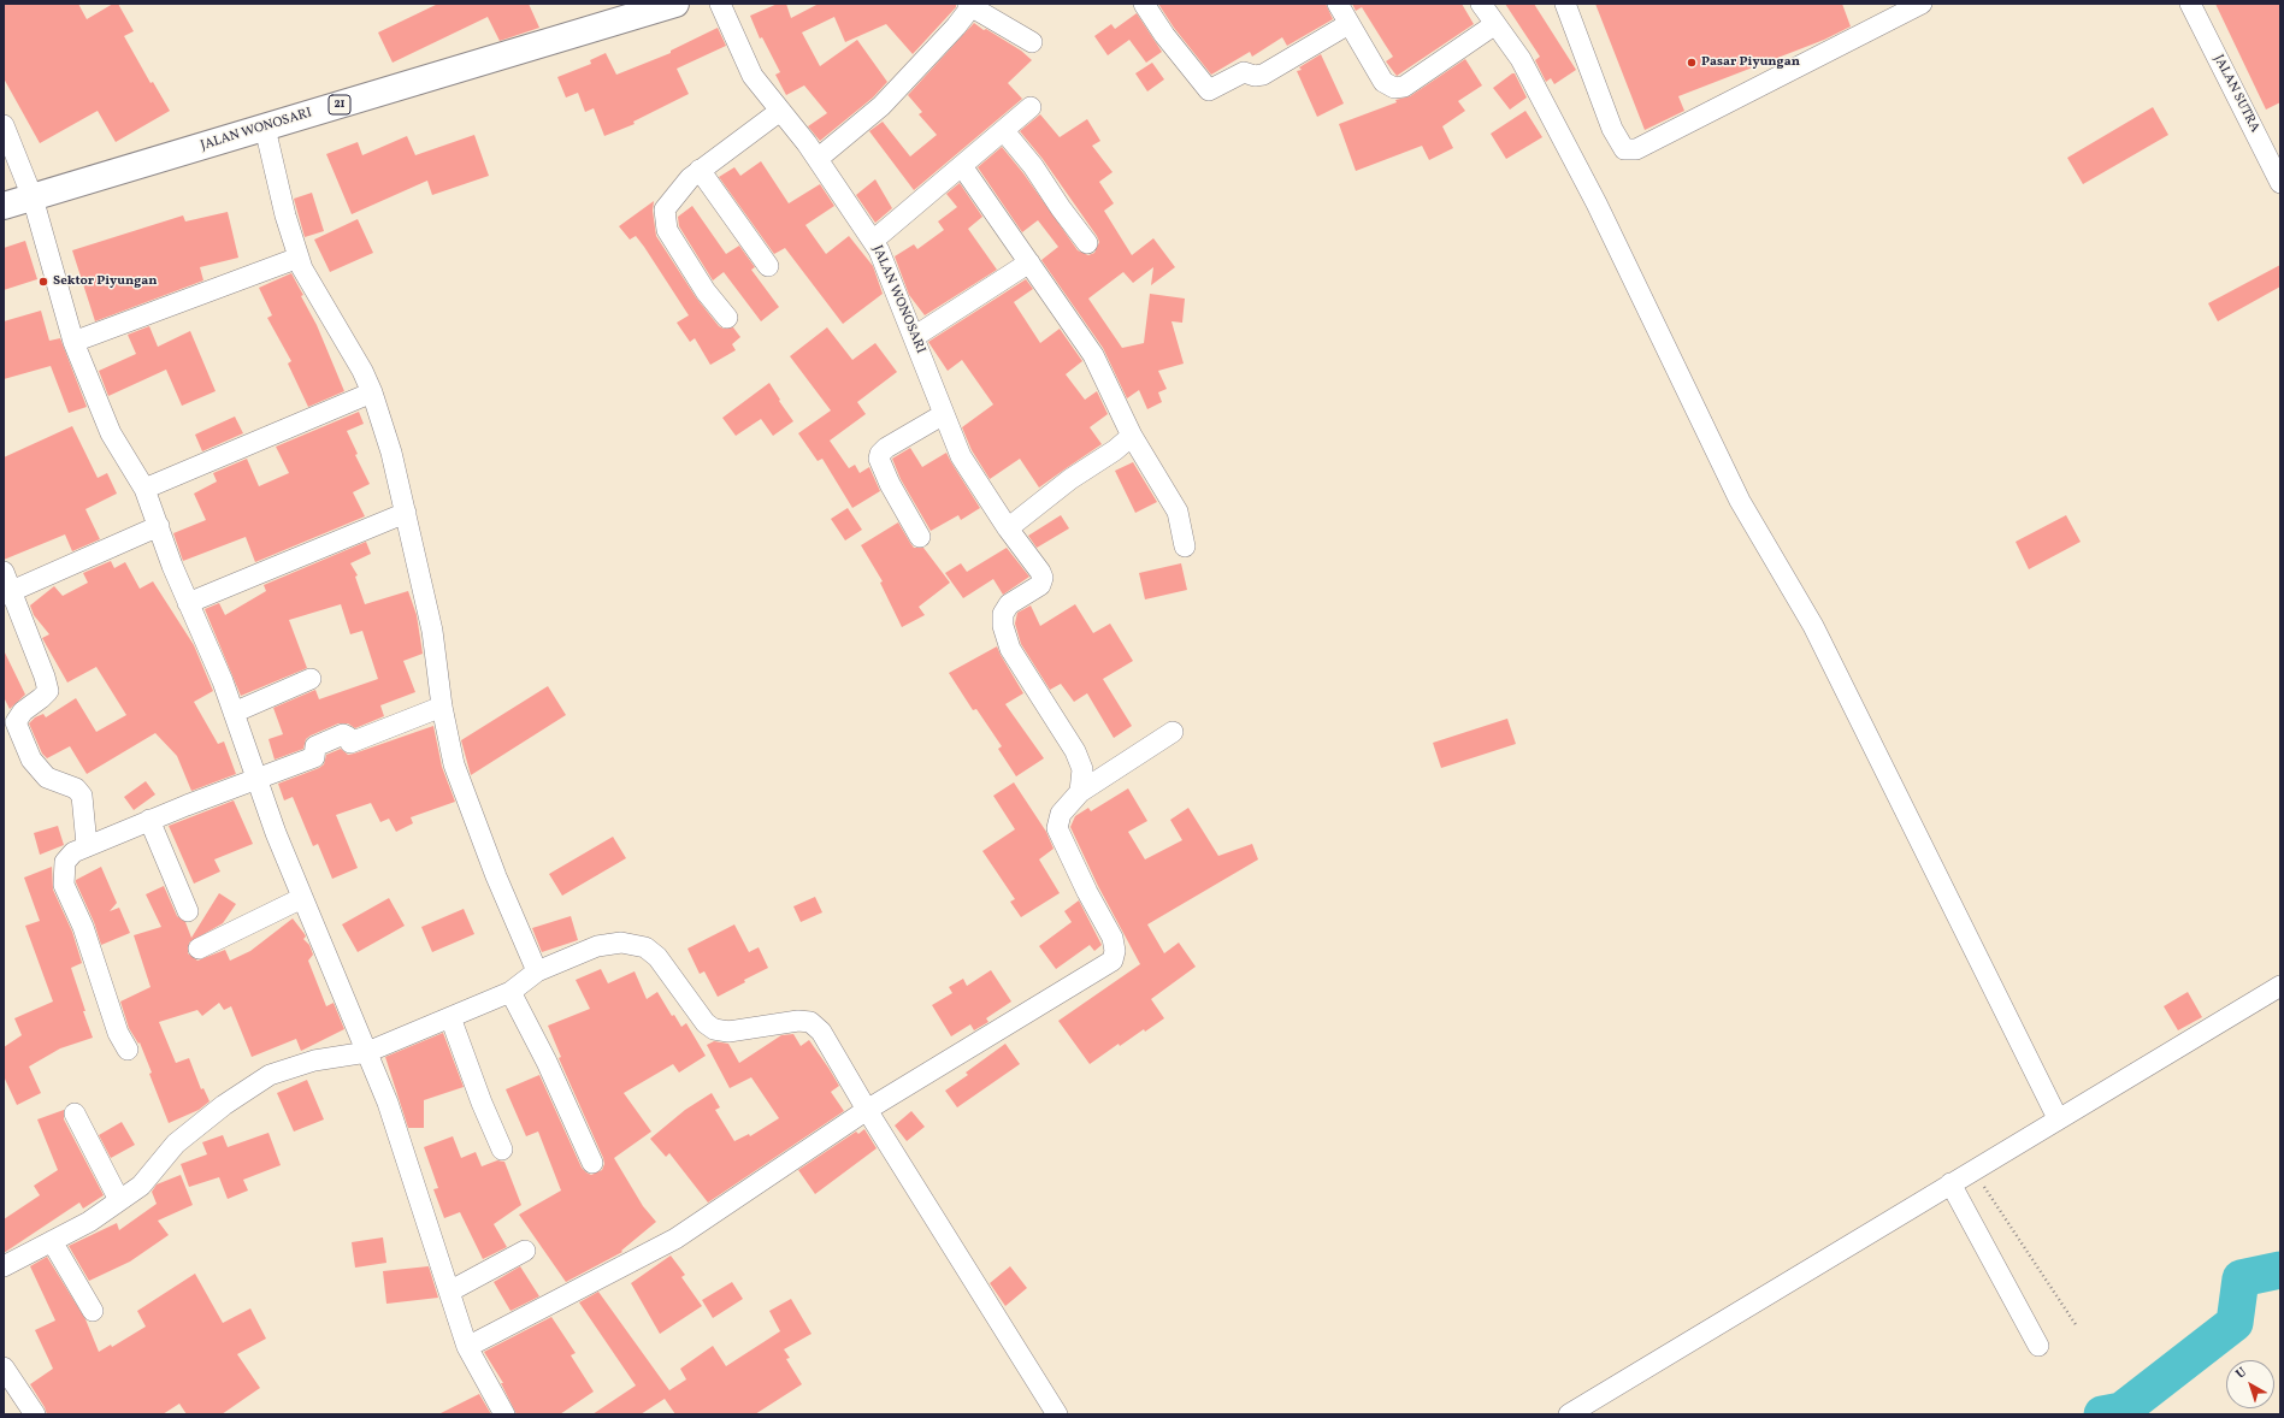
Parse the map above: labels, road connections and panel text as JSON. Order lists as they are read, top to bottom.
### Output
{
  "streets": {
    "highway": ["21", "JALAN WONOSARI"],
    "street": ["JALAN SUTRA"]
  },
  "places": ["Pasar Piyungan", "Sektor Piyungan"],
  "north": "top left"
}
